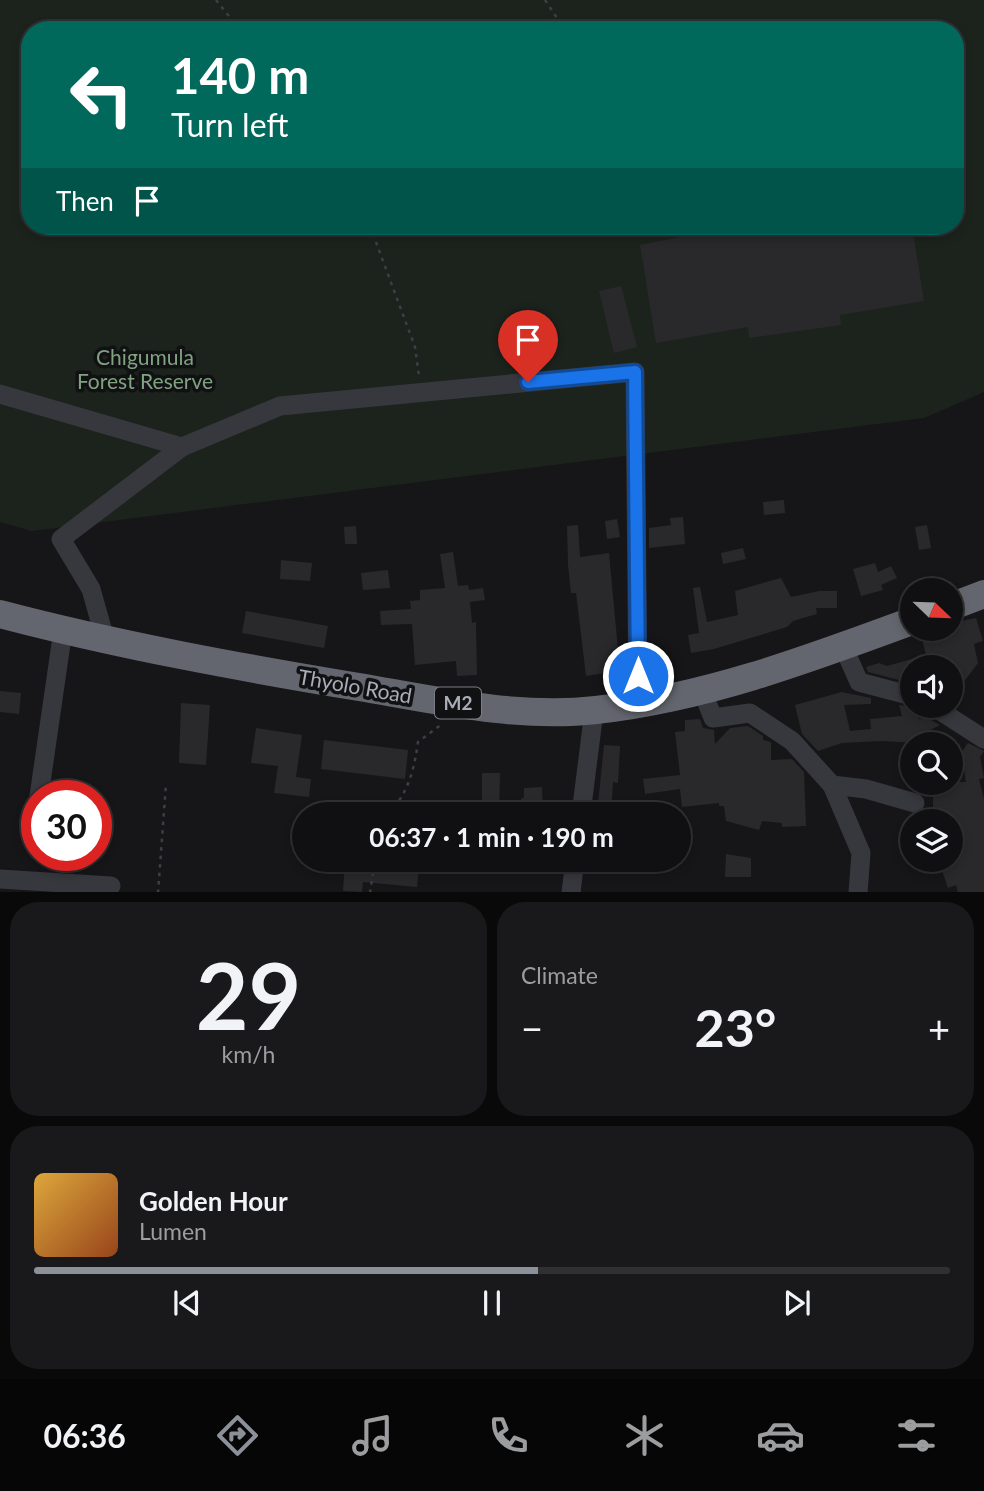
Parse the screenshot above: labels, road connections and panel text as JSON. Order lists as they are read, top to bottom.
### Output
{
  "streets": {
    "highway": ["Thyolo Road", "M2"]
  },
  "parks": ["Chigumula Forest Reserve"],
  "north": "bottom right",
  "page": {
    "turn": ["140 m", "Turn left"],
    "then": "Then",
    "limit": "30",
    "trip": "06:37 · 1 min · 190 m",
    "tile": [
      ["29", "km/h"],
      "Climate"
    ],
    "heat": ["−", "23°", "+"],
    "song": ["Golden Hour", "Lumen"],
    "tabs": "06:36"
  }
}
